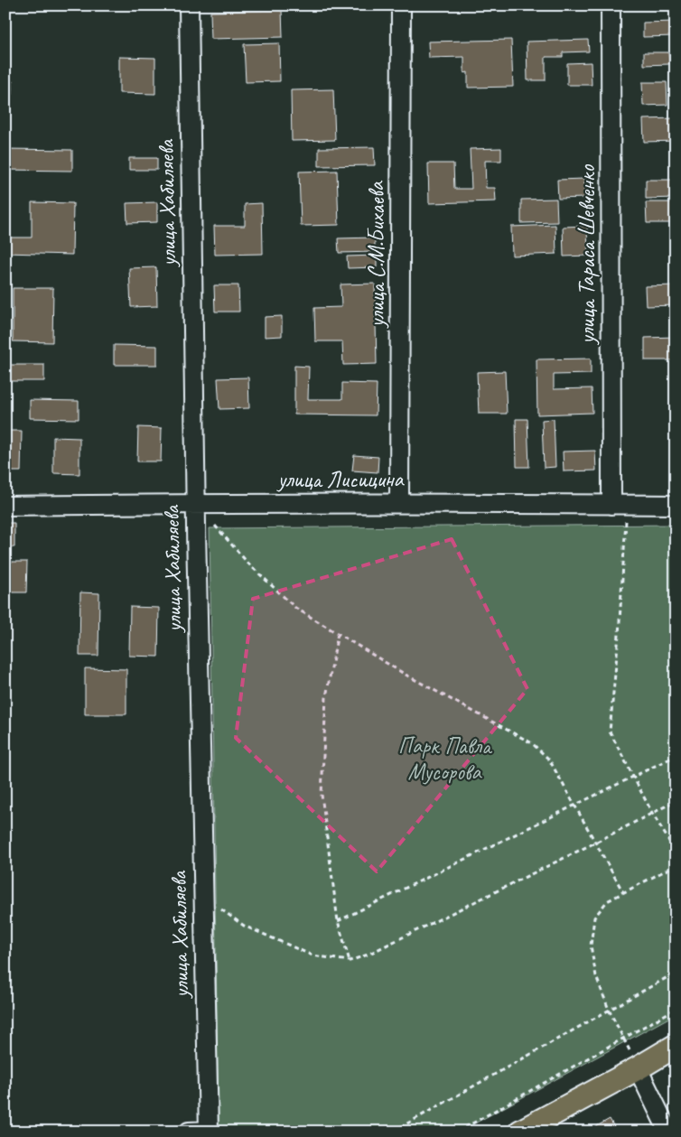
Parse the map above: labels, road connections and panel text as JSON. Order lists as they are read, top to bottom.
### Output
{
  "streets": {
    "street": [
      "улица Хабиляева",
      "улица С.М.Бихаева",
      "улица Тараса Шевченко",
      "улица Лисицина"
    ]
  },
  "crossings": [
    ["улица Хабиляева", "улица Лисицина"],
    ["улица С.М.Бихаева", "улица Лисицина"],
    ["улица Тараса Шевченко", "улица Лисицина"]
  ],
  "parks": ["Парк Павла Мусорова"]
}
